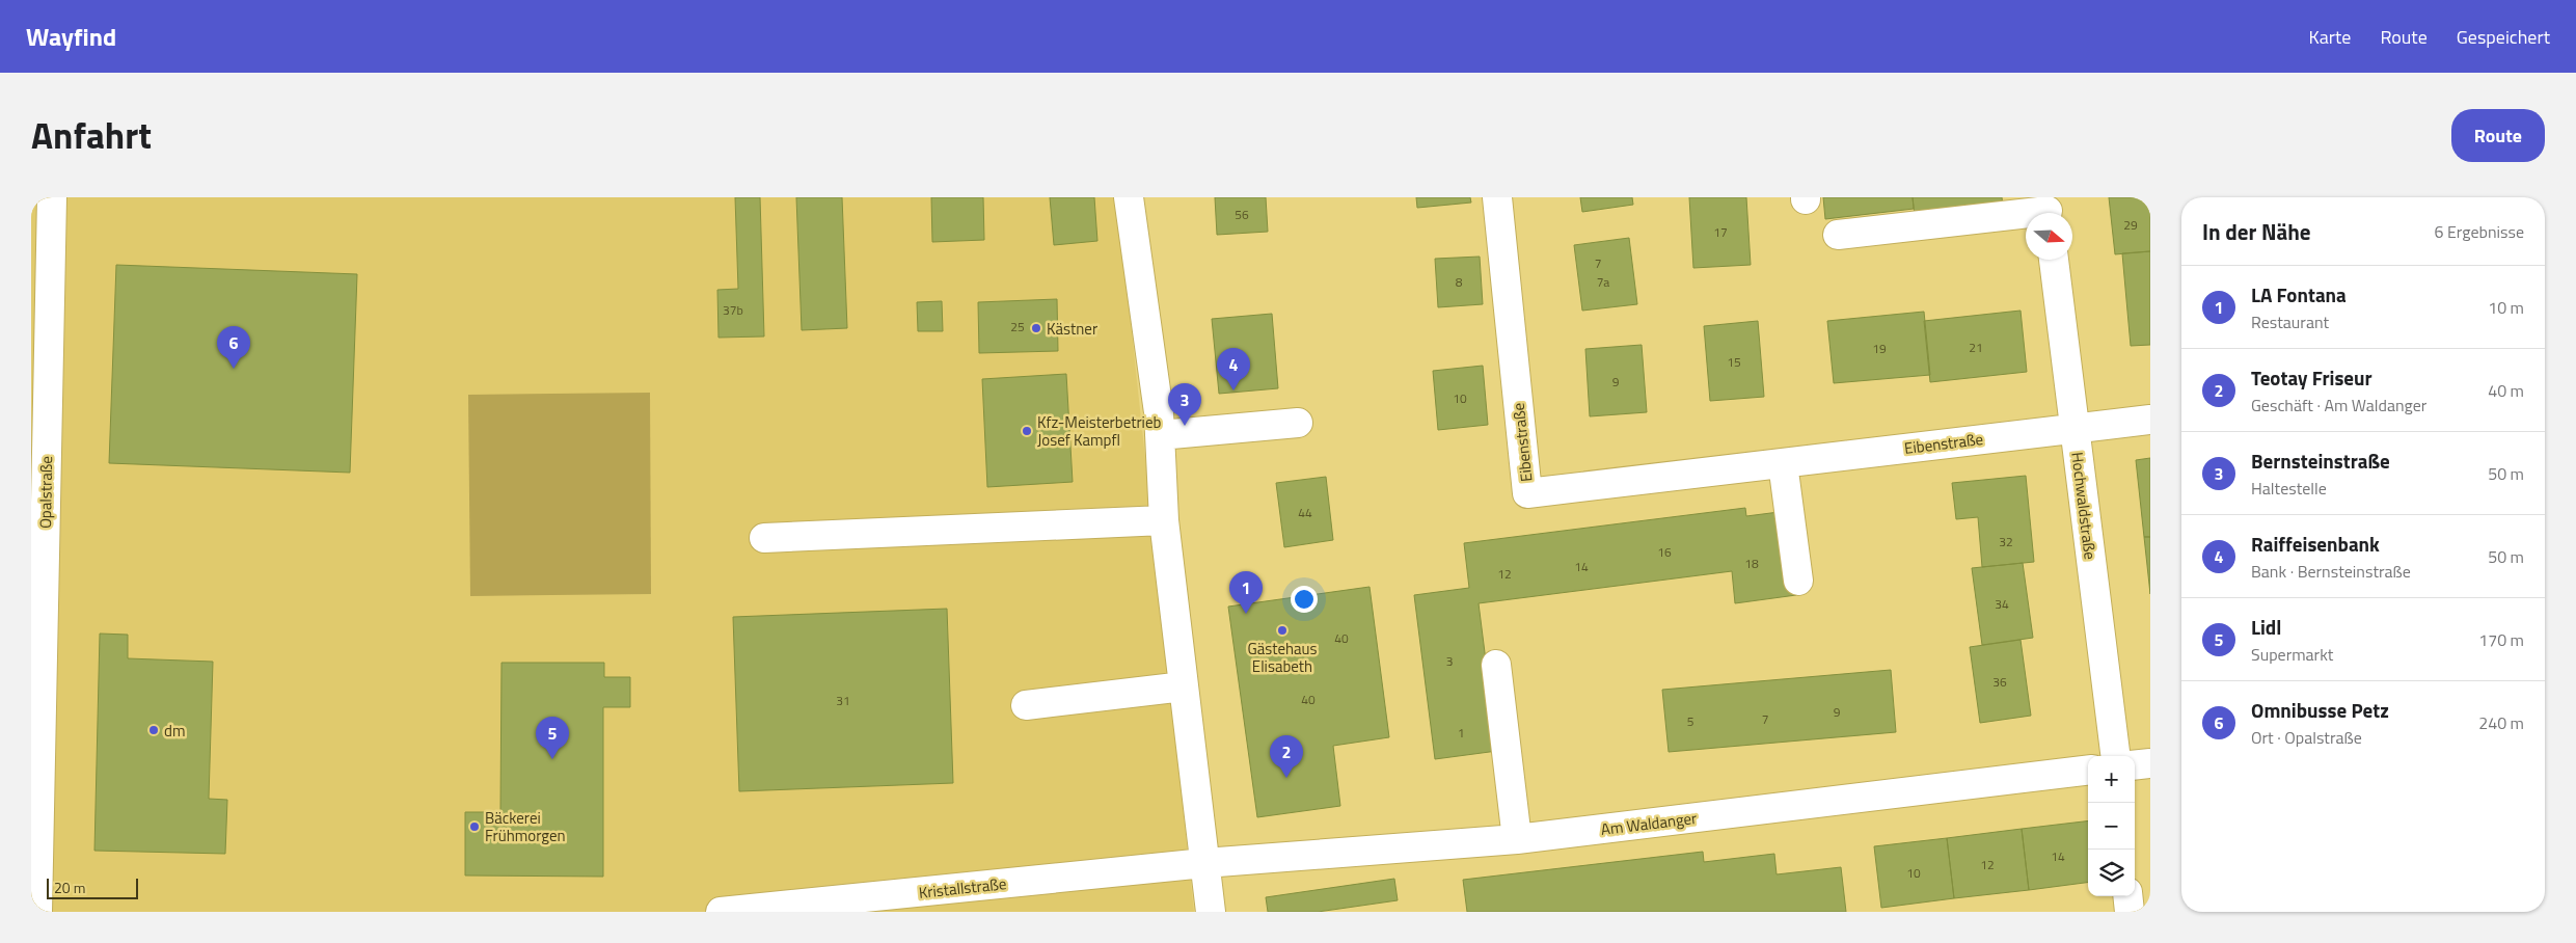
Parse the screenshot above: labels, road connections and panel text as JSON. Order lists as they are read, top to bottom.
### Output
{
  "streets": {
    "street": [
      "Eibenstraße",
      "Opalstraße",
      "Hochwaldstraße",
      "Am Waldanger",
      "Kristallstraße"
    ]
  },
  "crossings": [
    ["Eibenstraße", "Hochwaldstraße"],
    ["Am Waldanger", "Kristallstraße"]
  ],
  "places": [
    "Kästner",
    "Kfz-Meisterbetrieb Josef Kampfl",
    "Gästehaus Elisabeth",
    "dm",
    "Bäckerei Frühmorgen"
  ],
  "house_numbers": [
    "56",
    "29",
    "17",
    "7",
    "8",
    "7a",
    "37b",
    "25",
    "21",
    "19",
    "15",
    "9",
    "10",
    "44",
    "32",
    "16",
    "18",
    "14",
    "12",
    "34",
    "40",
    "3",
    "36",
    "40",
    "31",
    "9",
    "7",
    "5",
    "1",
    "14",
    "12",
    "10"
  ],
  "scale_bar": "20 m",
  "north": "right",
  "page": {
    "header": "Wayfind",
    "nav": ["Karte", "Route", "Gespeichert"],
    "title": "Anfahrt",
    "buttons": "Route",
    "heading": ["In der Nähe", "6 Ergebnisse"],
    "list": [
      {
        "mark": "1",
        "name": "LA Fontana",
        "note": "Restaurant",
        "value": "10 m"
      },
      {
        "mark": "2",
        "name": "Teotay Friseur",
        "note": "Geschäft · Am Waldanger",
        "value": "40 m"
      },
      {
        "mark": "3",
        "name": "Bernsteinstraße",
        "note": "Haltestelle",
        "value": "50 m"
      },
      {
        "mark": "4",
        "name": "Raiffeisenbank",
        "note": "Bank · Bernsteinstraße",
        "value": "50 m"
      },
      {
        "mark": "5",
        "name": "Lidl",
        "note": "Supermarkt",
        "value": "170 m"
      },
      {
        "mark": "6",
        "name": "Omnibusse Petz",
        "note": "Ort · Opalstraße",
        "value": "240 m"
      }
    ],
    "pins": [
      "6",
      "4",
      "3",
      "1",
      "5",
      "2"
    ],
    "map_buttons": ["+", "−"],
    "scale": "20 m"
  }
}
